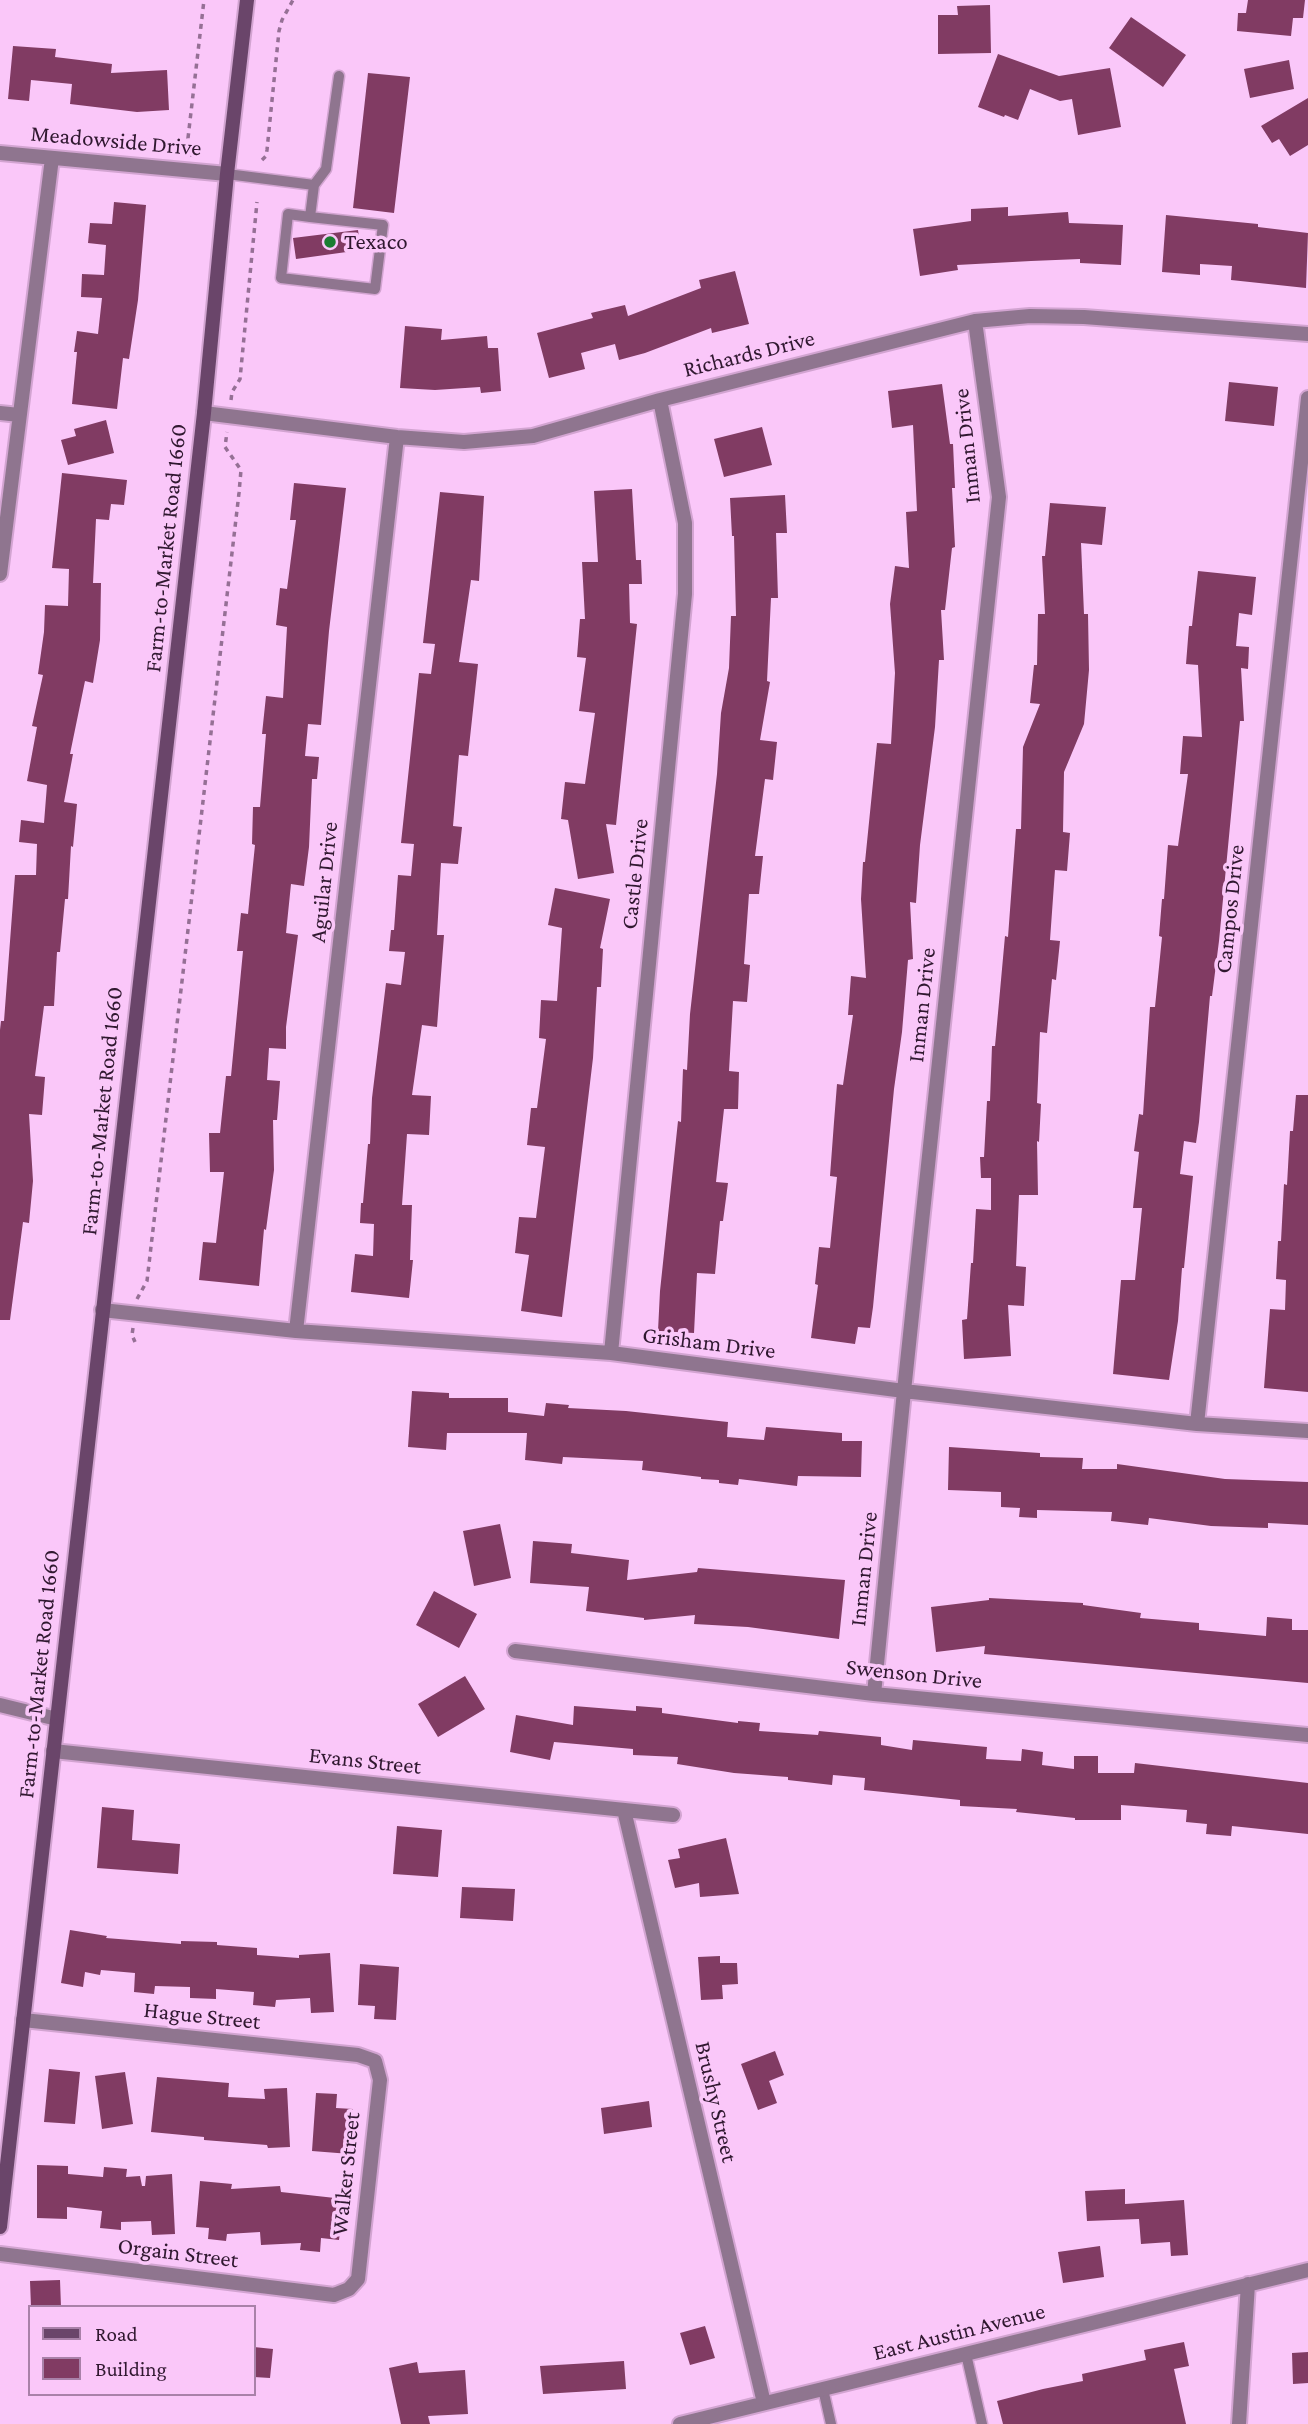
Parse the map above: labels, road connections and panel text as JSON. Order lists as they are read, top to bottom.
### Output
{
  "streets": {
    "main road": ["Farm-to-Market Road 1660"],
    "street": [
      "Meadowside Drive",
      "Richards Drive",
      "Inman Drive",
      "Castle Drive",
      "Aguilar Drive",
      "Campos Drive",
      "Grisham Drive",
      "Swenson Drive",
      "Evans Street",
      "Hague Street",
      "Brushy Street",
      "Walker Street",
      "Orgain Street",
      "East Austin Avenue"
    ]
  },
  "crossings": [
    ["Meadowside Drive", "Farm-to-Market Road 1660"],
    ["Richards Drive", "Inman Drive"],
    ["Richards Drive", "Farm-to-Market Road 1660"],
    ["Richards Drive", "Castle Drive"],
    ["Richards Drive", "Aguilar Drive"],
    ["Inman Drive", "Grisham Drive"],
    ["Inman Drive", "Swenson Drive"],
    ["Farm-to-Market Road 1660", "Grisham Drive"],
    ["Farm-to-Market Road 1660", "Evans Street"],
    ["Farm-to-Market Road 1660", "Hague Street"],
    ["Castle Drive", "Grisham Drive"],
    ["Aguilar Drive", "Grisham Drive"],
    ["Campos Drive", "Grisham Drive"],
    ["Evans Street", "Brushy Street"],
    ["Hague Street", "Walker Street"],
    ["Brushy Street", "East Austin Avenue"],
    ["Walker Street", "Orgain Street"]
  ],
  "places": ["Texaco"],
  "legend": ["Road", "Building"]
}
